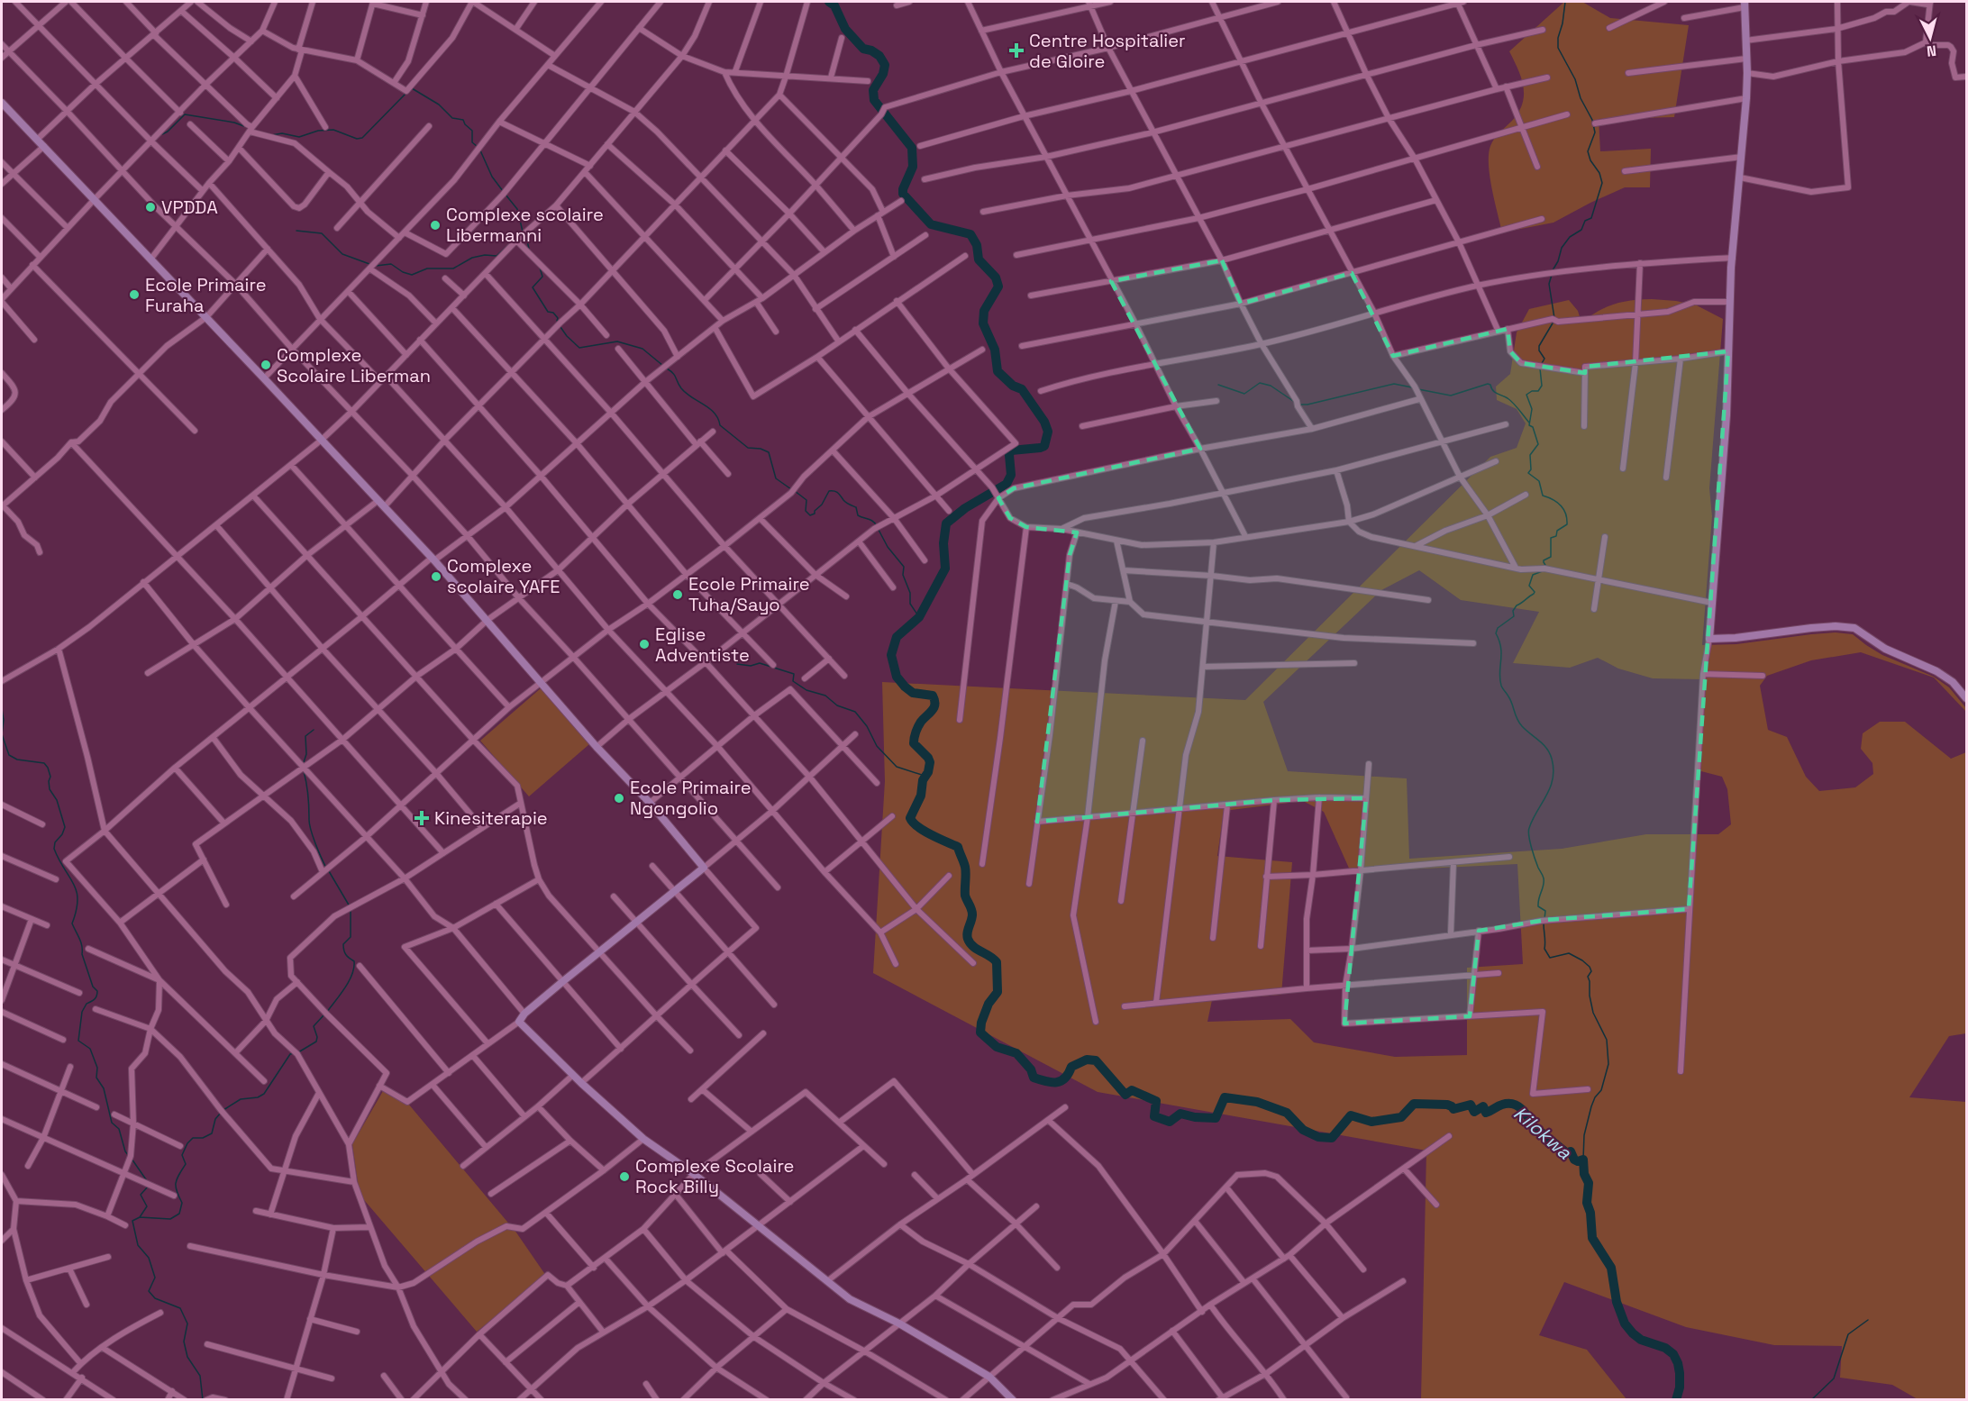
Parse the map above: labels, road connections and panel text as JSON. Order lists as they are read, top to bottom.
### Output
{
  "water": ["Kilokwa"],
  "places": {
    "health": ["Centre Hospitalier de Gloire", "Kinesiterapie"],
    "other": [
      "VPDDA",
      "Complexe scolaire Libermanni",
      "Ecole Primaire Furaha",
      "Complexe Scolaire Liberman",
      "Complexe scolaire YAFE",
      "Ecole Primaire Tuha/Sayo",
      "Eglise Adventiste",
      "Ecole Primaire Ngongolio",
      "Complexe Scolaire Rock Billy"
    ]
  },
  "north": "bottom"
}
